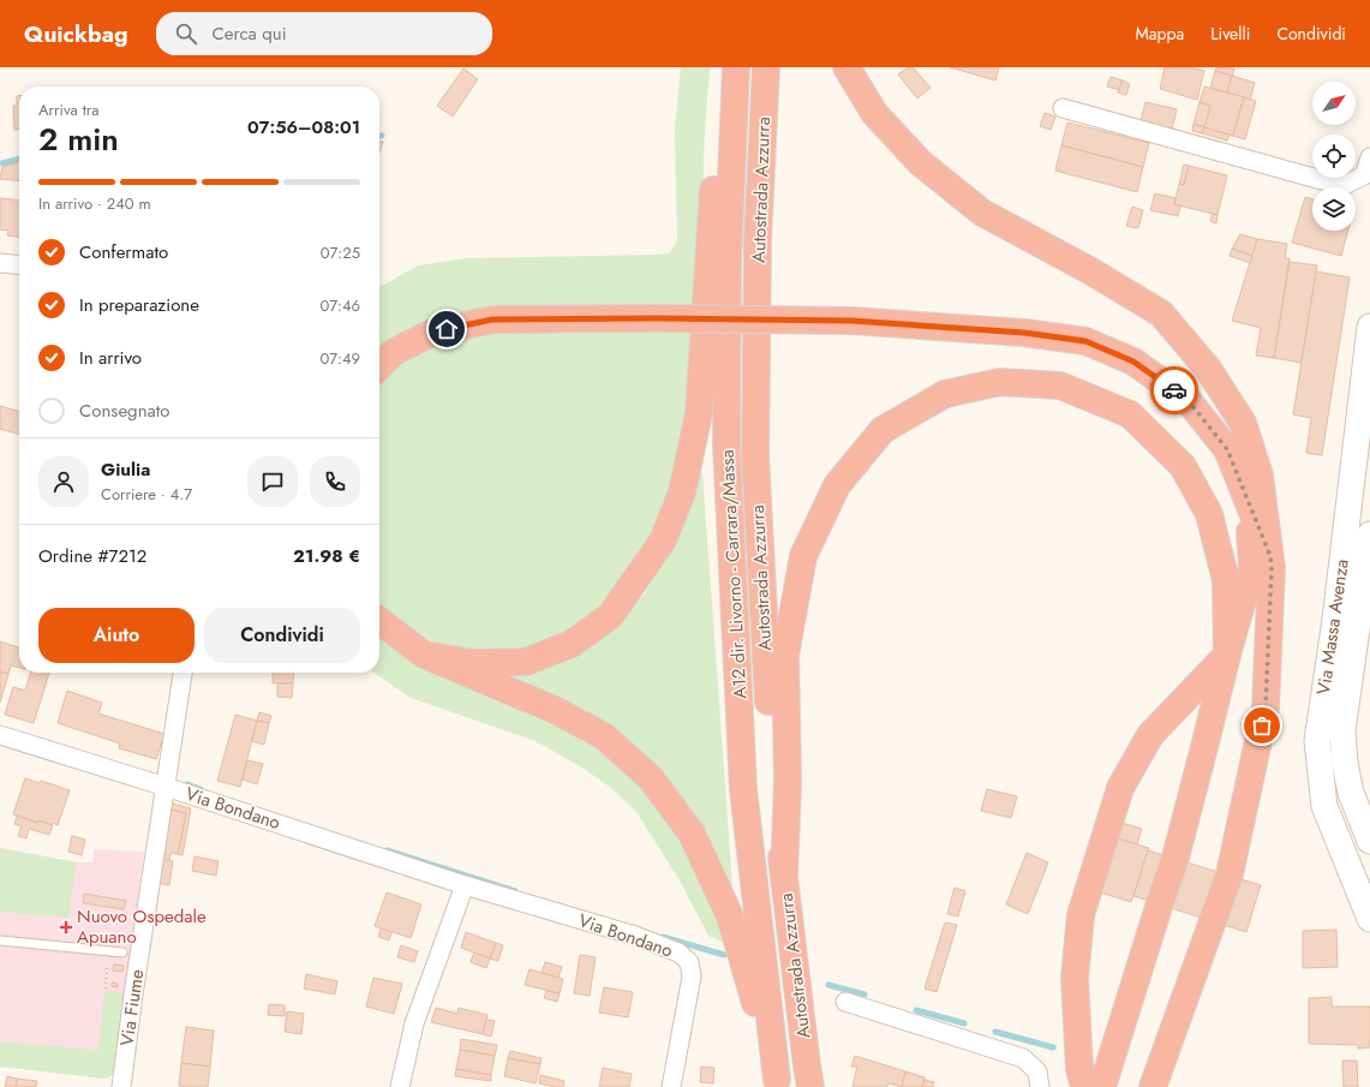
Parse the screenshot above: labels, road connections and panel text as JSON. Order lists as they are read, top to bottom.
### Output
{
  "streets": {
    "highway": ["Autostrada Azzurra", "A12 dir. Livorno - Carrara/Massa"],
    "main road": ["Via Massa Avenza"],
    "street": ["Via Bondano", "Via Fiume"]
  },
  "crossings": [
    ["Via Bondano", "Via Fiume"]
  ],
  "places": {
    "health": ["Nuovo Ospedale Apuano"]
  },
  "north": "top right",
  "page": {
    "header": "Quickbag",
    "search": "Cerca qui",
    "nav": ["Mappa", "Livelli", "Condividi"],
    "heading": ["2 min", "Arriva tra", "07:56–08:01"],
    "panel": [
      "Giulia",
      "Corriere · 4.7",
      "Ordine #7212",
      "21.98 €"
    ],
    "bar": "In arrivo · 240 m",
    "list": [
      ["Confermato", "07:25"],
      ["In preparazione", "07:46"],
      ["In arrivo", "07:49"],
      "Consegnato"
    ],
    "buttons": ["Aiuto", "Condividi"]
  }
}
